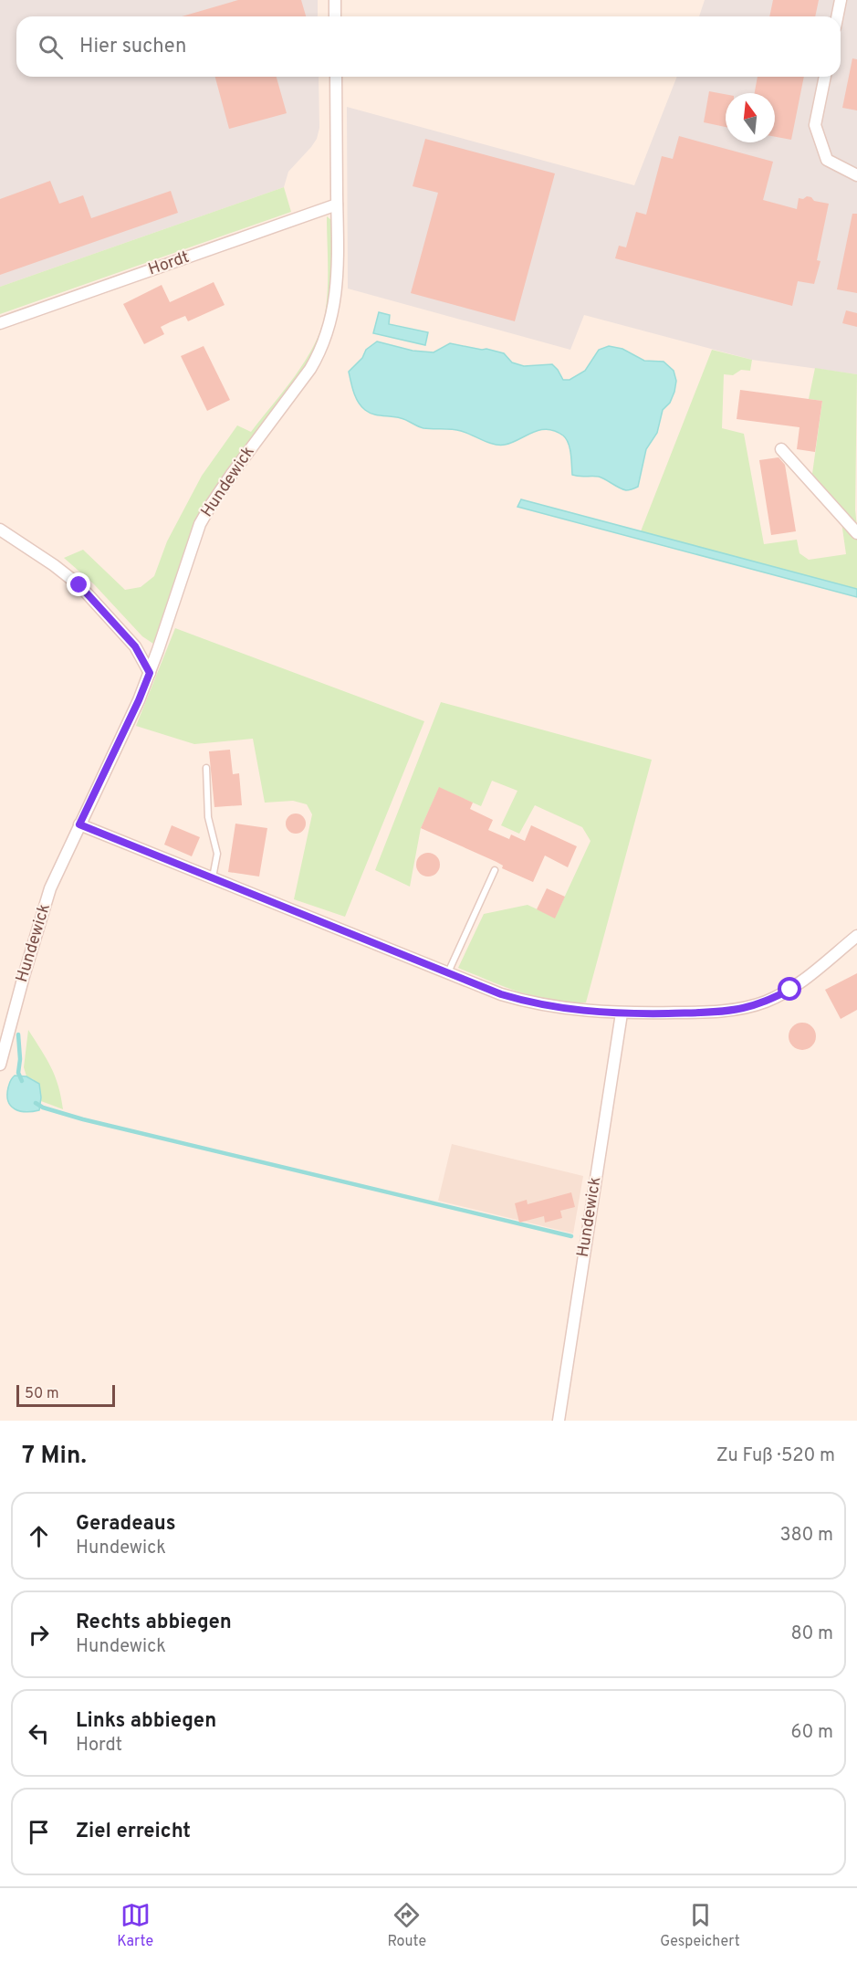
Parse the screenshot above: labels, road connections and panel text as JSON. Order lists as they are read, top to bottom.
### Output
{
  "streets": {
    "street": ["Hordt", "Hundewick"]
  },
  "crossings": [
    ["Hordt", "Hundewick"]
  ],
  "scale_bar": "50 m",
  "north": "top",
  "page": {
    "search": "Hier suchen",
    "scale": "50 m",
    "heading": ["7 Min.", "Zu Fuß · 520 m"],
    "list": [
      ["Geradeaus", "Hundewick", "380 m"],
      ["Rechts abbiegen", "Hundewick", "80 m"],
      ["Links abbiegen", "Hordt", "60 m"],
      "Ziel erreicht"
    ],
    "nav": ["Karte", "Route", "Gespeichert"]
  }
}
